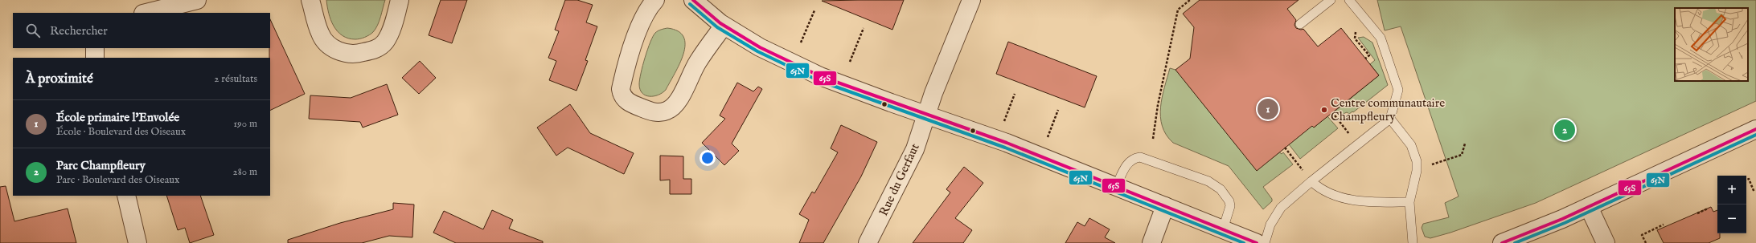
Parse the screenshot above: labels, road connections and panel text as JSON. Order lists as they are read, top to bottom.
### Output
{
  "streets": {
    "street": ["Rue du Gerfaut"]
  },
  "places": ["Centre communautaire Champfleury"],
  "lines": ["transit line 65S", "transit line 65N"],
  "page": {
    "search": "Rechercher",
    "heading": ["À proximité", "2 résultats"],
    "pins": ["1", "2"],
    "list": [
      {
        "mark": "1",
        "name": "École primaire l'Envolée",
        "note": "École · Boulevard des Oiseaux",
        "value": "190 m"
      },
      {
        "mark": "2",
        "name": "Parc Champfleury",
        "note": "Parc · Boulevard des Oiseaux",
        "value": "280 m"
      }
    ],
    "map_buttons": ["+", "−"]
  }
}
